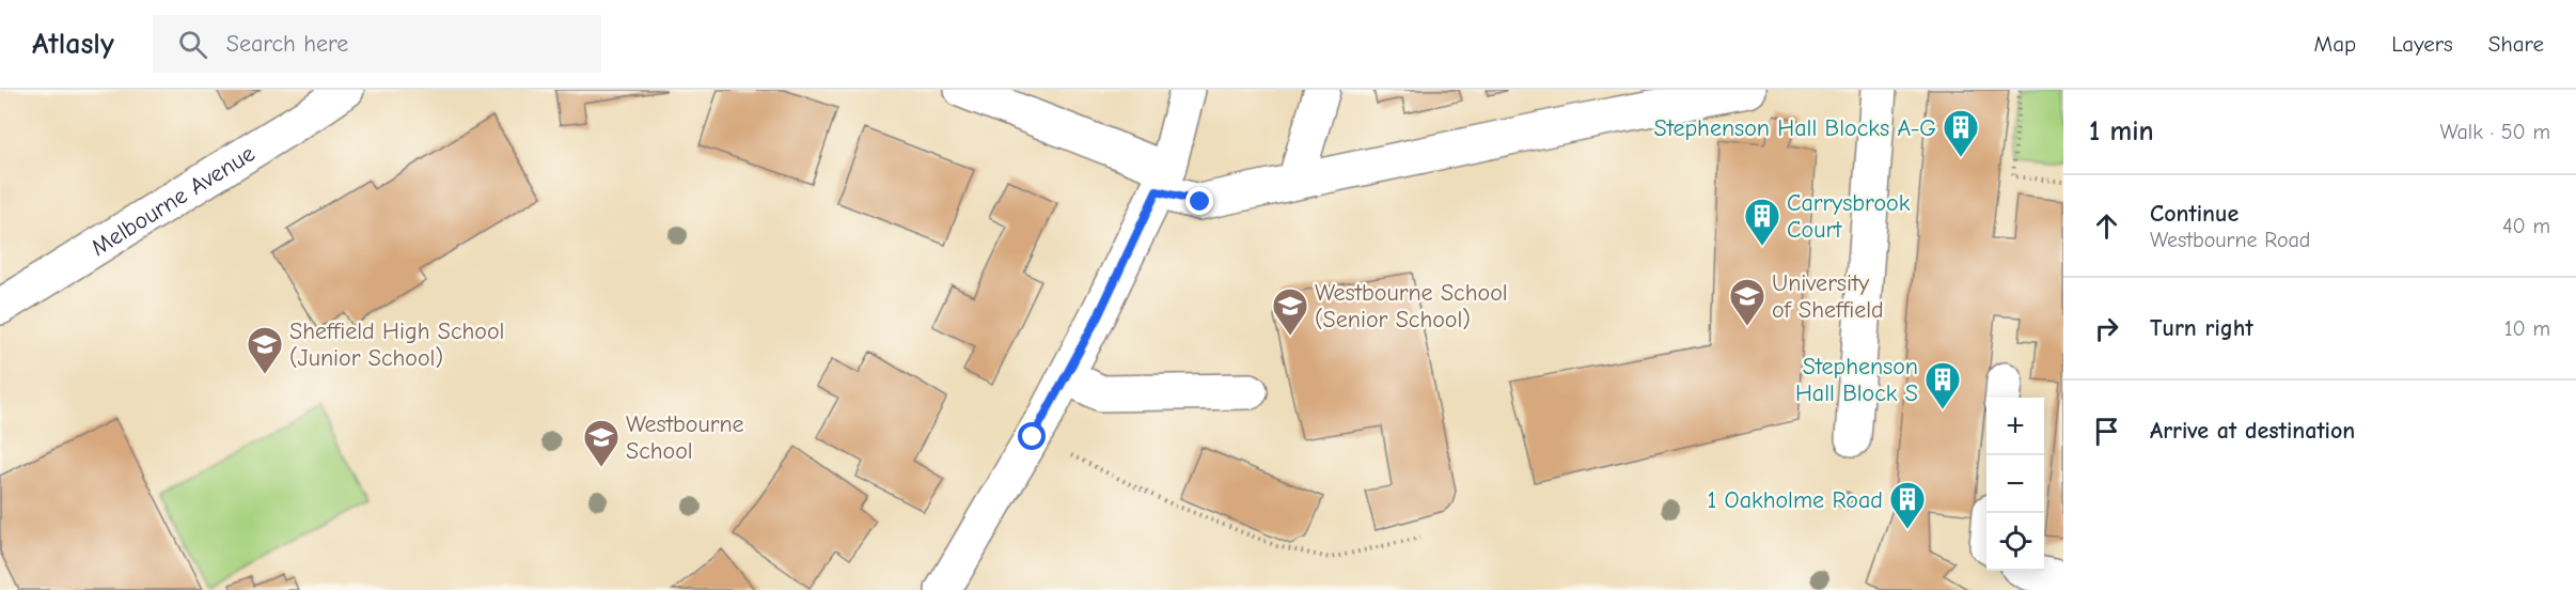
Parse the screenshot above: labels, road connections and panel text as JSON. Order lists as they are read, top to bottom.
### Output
{
  "streets": {
    "street": ["Melbourne Avenue"]
  },
  "places": {
    "building": [
      "Stephenson Hall Blocks A-G",
      "Carrysbrook Court",
      "Stephenson Hall Block S",
      "1 Oakholme Road"
    ],
    "school or university": [
      "University of Sheffield",
      "Westbourne School (Senior School)",
      "Sheffield High School (Junior School)",
      "Westbourne School"
    ]
  },
  "page": {
    "header": "Atlasly",
    "search": "Search here",
    "nav": ["Map", "Layers", "Share"],
    "heading": ["1 min", "Walk · 50 m"],
    "list": [
      ["Continue", "Westbourne Road", "40 m"],
      ["Turn right", "10 m"],
      "Arrive at destination"
    ],
    "map_buttons": ["+", "−"]
  }
}
